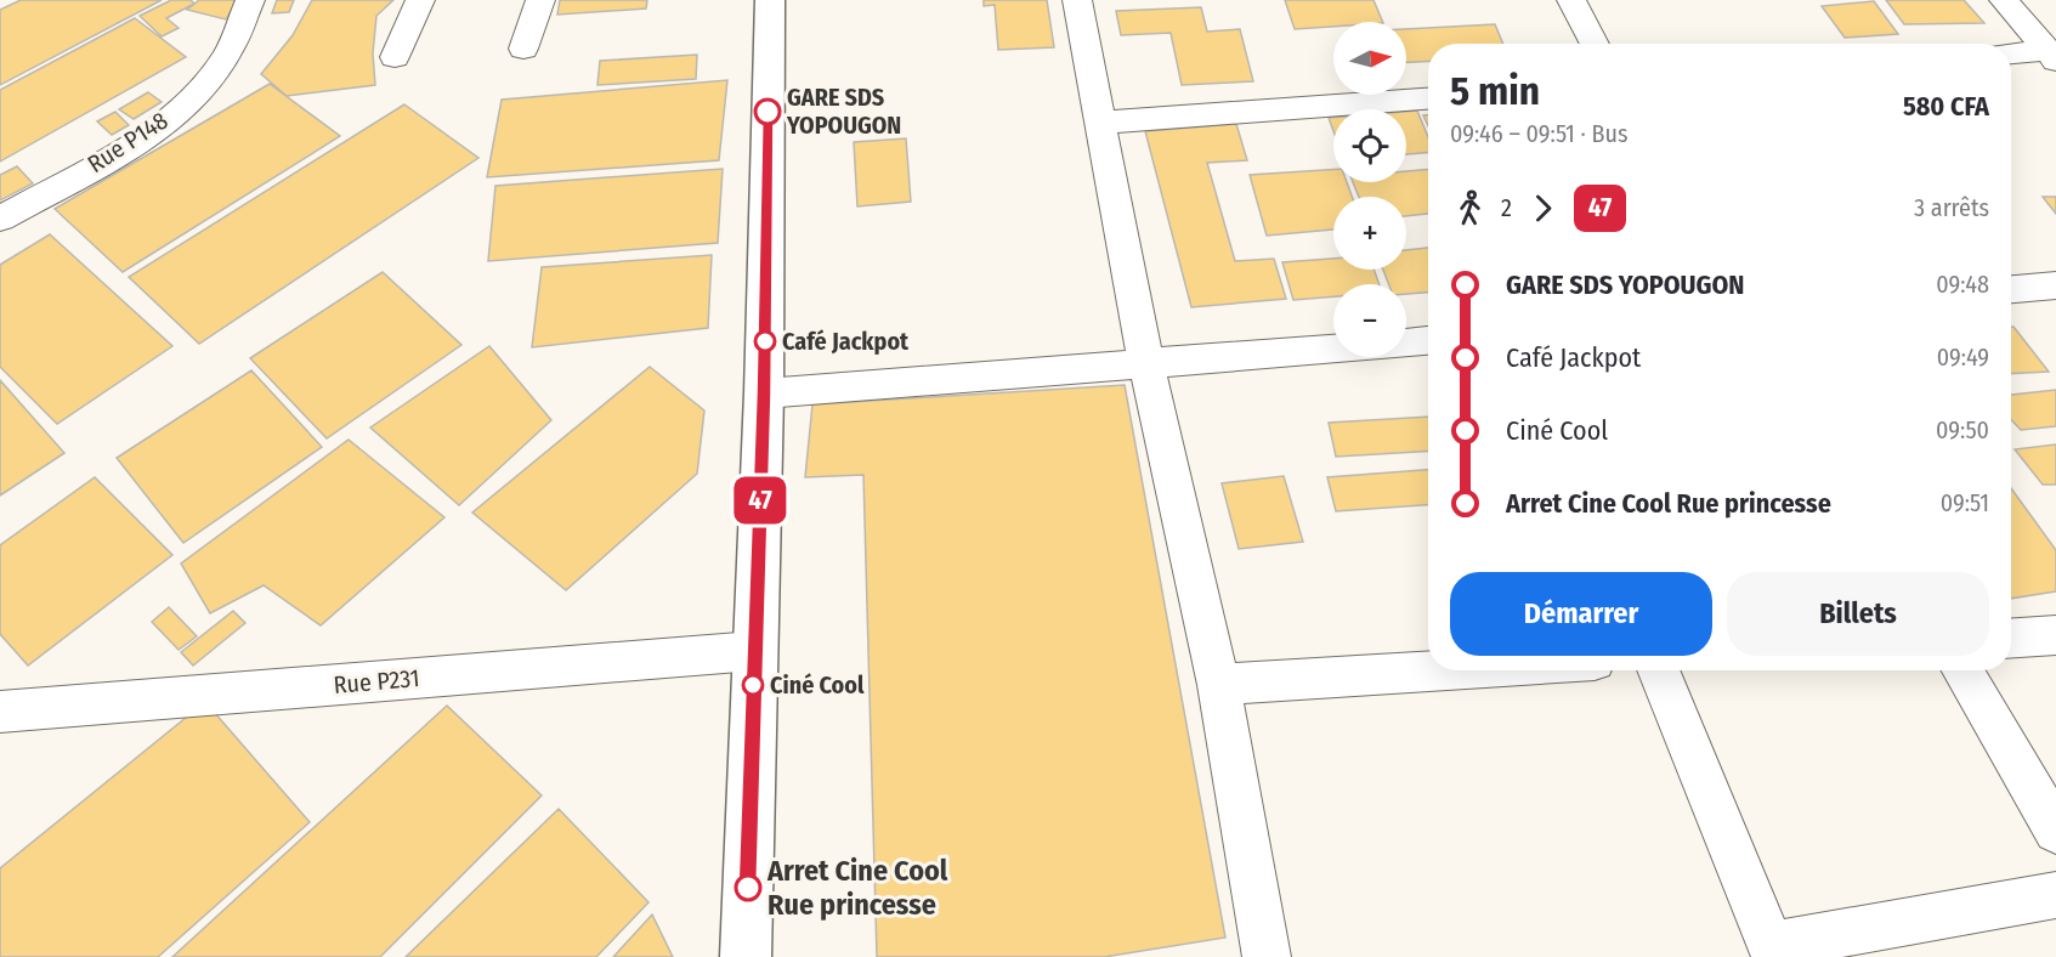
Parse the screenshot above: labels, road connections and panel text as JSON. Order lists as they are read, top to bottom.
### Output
{
  "streets": {
    "street": ["Rue P148", "Rue P231"]
  },
  "places": [
    "GARE SDS YOPOUGON",
    "Café Jackpot",
    "Ciné Cool",
    "Arret Cine Cool Rue princesse"
  ],
  "lines": ["bus line 47"],
  "north": "right",
  "page": {
    "on_map": "47",
    "map_buttons": ["+", "−"],
    "heading": ["5 min", "09:46 – 09:51 · Bus", "580 CFA"],
    "legs": ["2", "47", "3 arrêts"],
    "list": [
      {
        "name": "GARE SDS YOPOUGON",
        "value": "09:48"
      },
      {
        "name": "Café Jackpot",
        "value": "09:49"
      },
      {
        "name": "Ciné Cool",
        "value": "09:50"
      },
      {
        "name": "Arret Cine Cool Rue princesse",
        "value": "09:51"
      }
    ],
    "buttons": ["Démarrer", "Billets"]
  }
}
